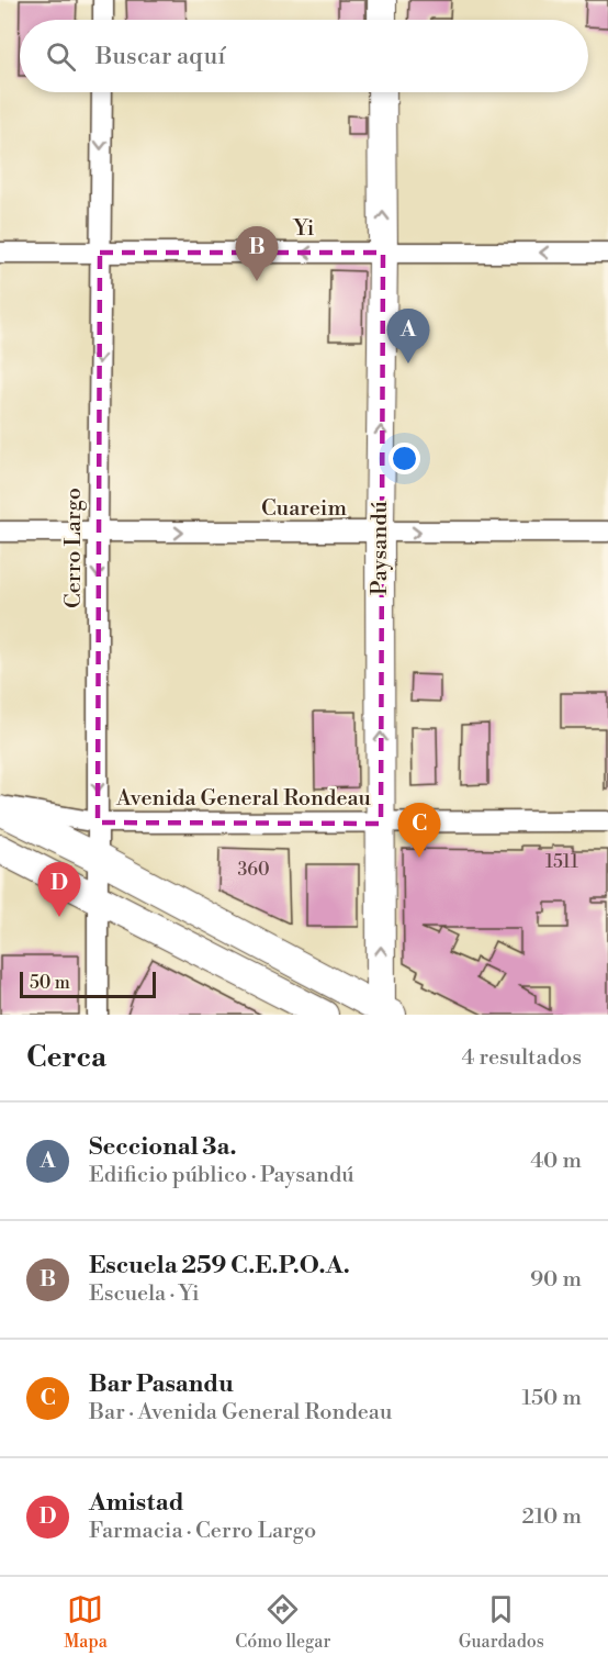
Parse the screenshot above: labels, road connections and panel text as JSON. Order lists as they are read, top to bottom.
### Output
{
  "streets": {
    "street": [
      "Yi",
      "Cuareim",
      "Cerro Largo",
      "Paysandú",
      "Avenida General Rondeau"
    ]
  },
  "crossings": [
    ["Yi", "Cerro Largo"],
    ["Yi", "Paysandú"],
    ["Cuareim", "Cerro Largo"],
    ["Cuareim", "Paysandú"],
    ["Cerro Largo", "Avenida General Rondeau"],
    ["Paysandú", "Avenida General Rondeau"]
  ],
  "one_way": [
    "Yi",
    "Cuareim",
    "Cerro Largo",
    "Paysandú"
  ],
  "house_numbers": ["1511", "360"],
  "scale_bar": "50 m",
  "page": {
    "search": "Buscar aquí",
    "pins": [
      "B",
      "A",
      "C",
      "D"
    ],
    "scale": "50 m",
    "heading": ["Cerca", "4 resultados"],
    "list": [
      {
        "mark": "A",
        "name": "Seccional 3a.",
        "note": "Edificio público · Paysandú",
        "value": "40 m"
      },
      {
        "mark": "B",
        "name": "Escuela 259 C.E.P.O.A.",
        "note": "Escuela · Yi",
        "value": "90 m"
      },
      {
        "mark": "C",
        "name": "Bar Pasandu",
        "note": "Bar · Avenida General Rondeau",
        "value": "150 m"
      },
      {
        "mark": "D",
        "name": "Amistad",
        "note": "Farmacia · Cerro Largo",
        "value": "210 m"
      }
    ],
    "nav": ["Mapa", "Cómo llegar", "Guardados"]
  }
}
